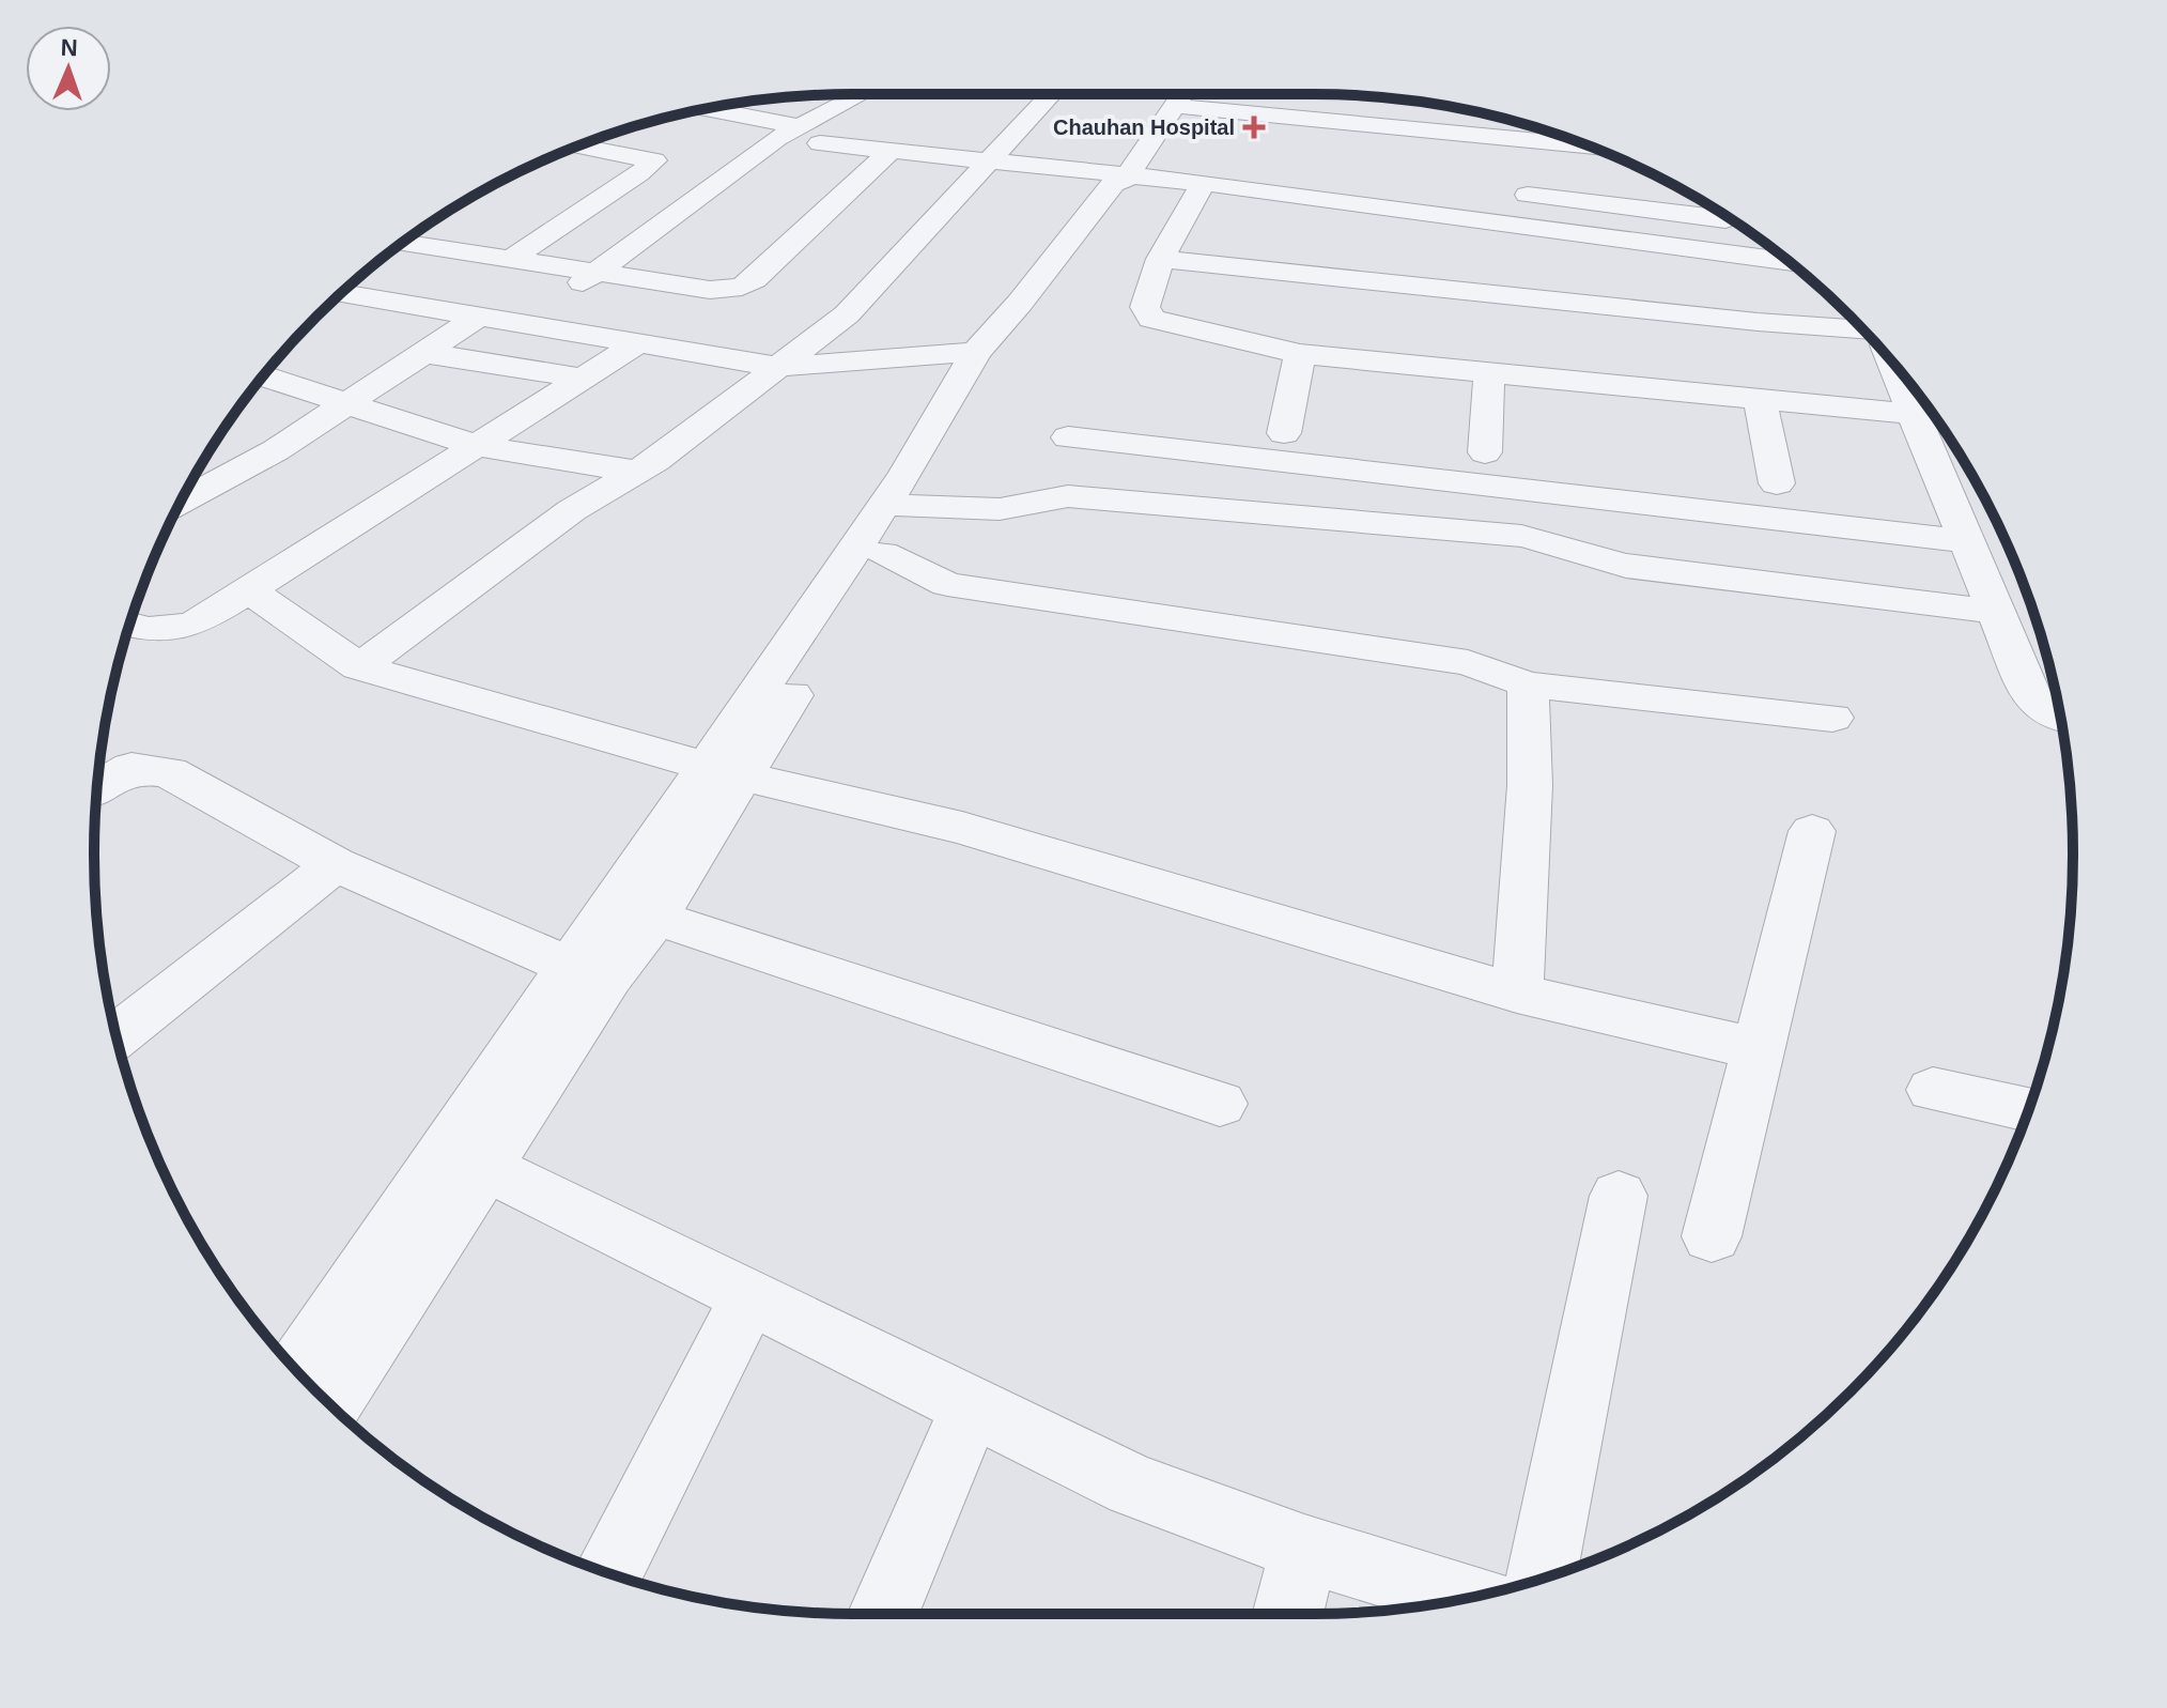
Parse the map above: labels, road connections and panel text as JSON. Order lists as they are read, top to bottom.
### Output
{
  "places": {
    "health": ["Chauhan Hospital"]
  },
  "north": "top"
}
